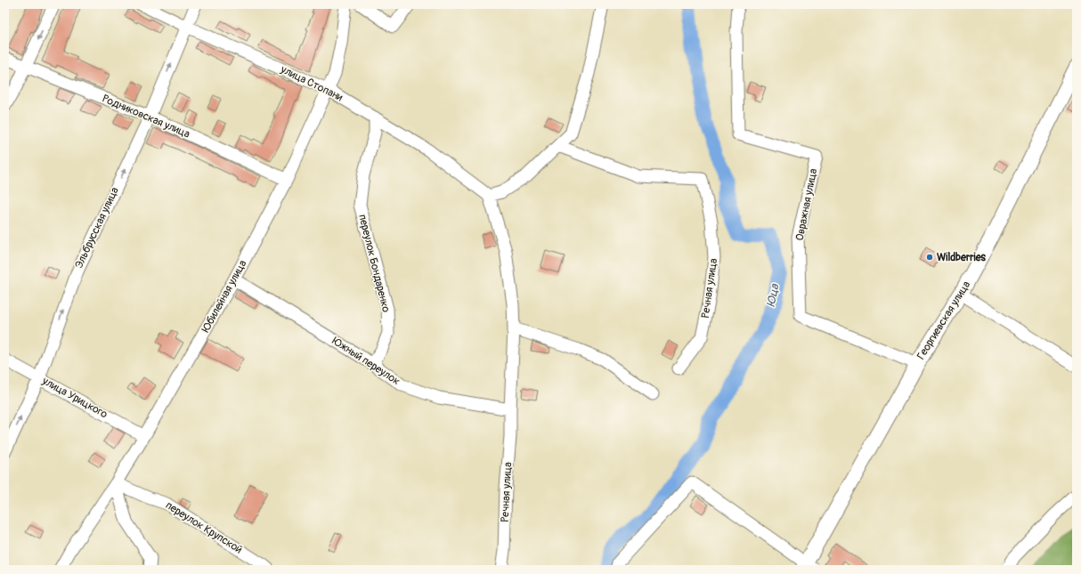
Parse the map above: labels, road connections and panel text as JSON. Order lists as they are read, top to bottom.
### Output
{
  "streets": {
    "main road": ["Георгиевская улица"],
    "street": [
      "улица Стопани",
      "Родниковская улица",
      "Овражная улица",
      "Эльбрусская улица",
      "переулок Бондаренко",
      "Речная улица",
      "Юбилейная улица",
      "Южный переулок",
      "улица Урицкого",
      "переулок Крупской"
    ]
  },
  "crossings": [
    ["улица Стопани", "Эльбрусская улица"],
    ["улица Стопани", "переулок Бондаренко"],
    ["улица Стопани", "Речная улица"],
    ["улица Стопани", "Юбилейная улица"],
    ["Родниковская улица", "Эльбрусская улица"],
    ["Родниковская улица", "Юбилейная улица"],
    ["Овражная улица", "Георгиевская улица"],
    ["Эльбрусская улица", "улица Урицкого"],
    ["переулок Бондаренко", "Южный переулок"],
    ["Речная улица", "Южный переулок"],
    ["Юбилейная улица", "Южный переулок"],
    ["Юбилейная улица", "улица Урицкого"],
    ["Юбилейная улица", "переулок Крупской"]
  ],
  "one_way": ["Эльбрусская улица"],
  "water": ["Юца"],
  "places": ["Wildberries"]
}
